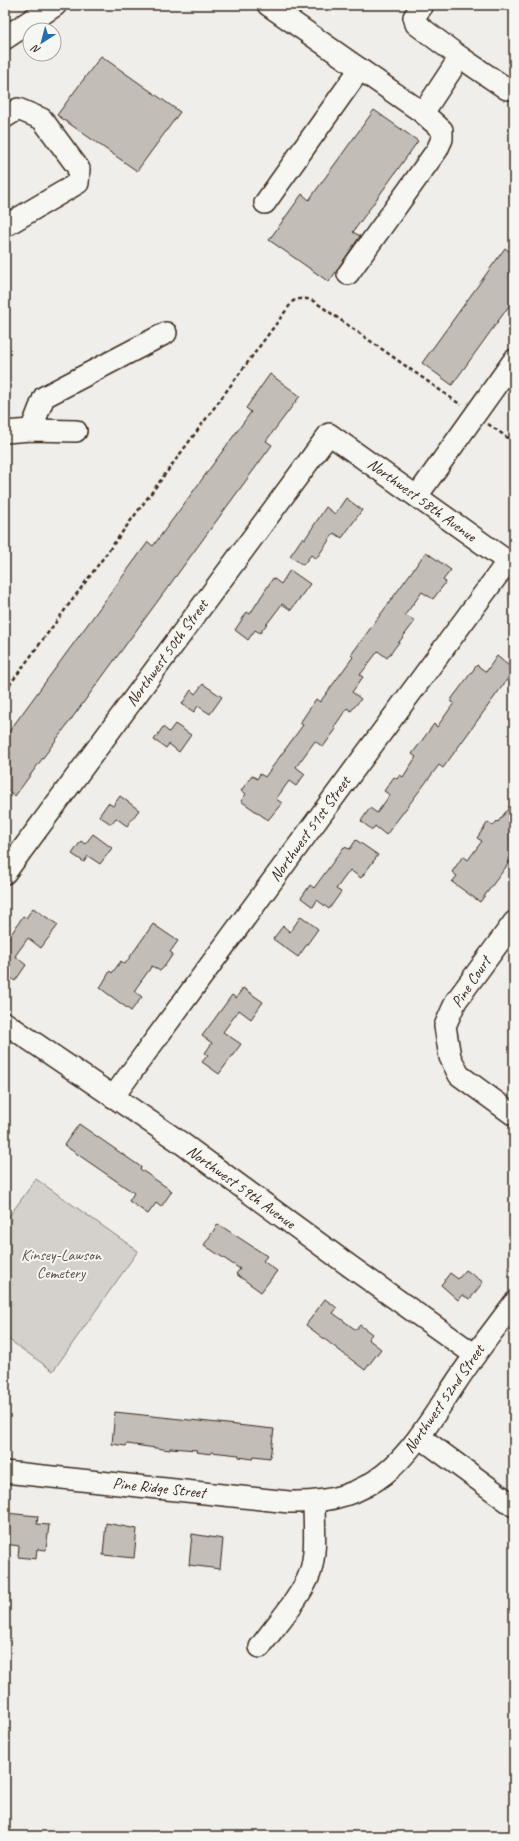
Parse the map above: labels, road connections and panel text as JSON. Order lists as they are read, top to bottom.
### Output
{
  "streets": {
    "street": [
      "Northwest 58th Avenue",
      "Northwest 50th Street",
      "Northwest 51st Street",
      "Pine Court",
      "Northwest 59th Avenue",
      "Northwest 52nd Street",
      "Pine Ridge Street"
    ]
  },
  "crossings": [
    ["Northwest 58th Avenue", "Northwest 50th Street"],
    ["Northwest 58th Avenue", "Northwest 51st Street"],
    ["Northwest 51st Street", "Northwest 59th Avenue"],
    ["Northwest 59th Avenue", "Northwest 52nd Street"],
    ["Northwest 52nd Street", "Pine Ridge Street"]
  ],
  "parks": ["Kinsey-Lawson Cemetery"],
  "north": "bottom left"
}
